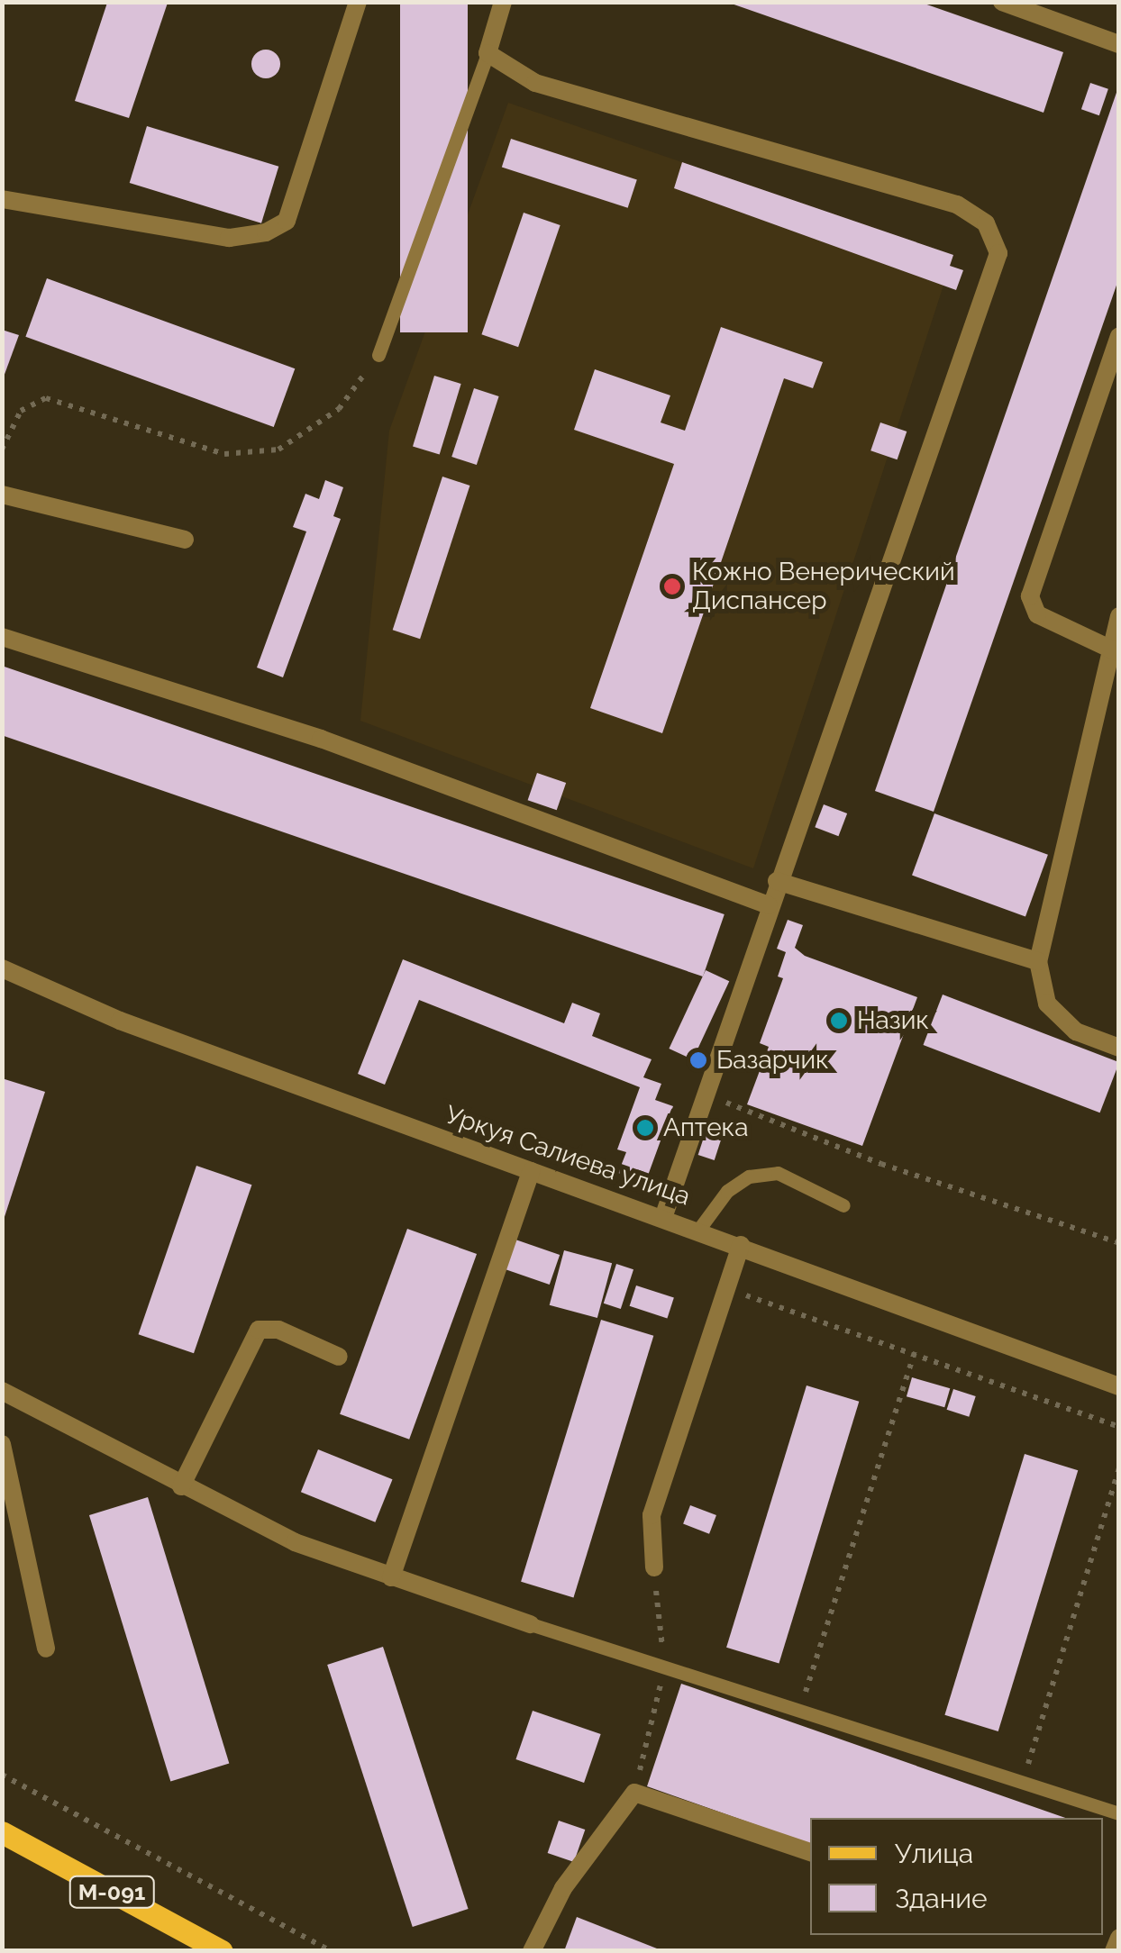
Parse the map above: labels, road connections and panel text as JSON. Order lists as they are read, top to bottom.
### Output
{
  "streets": {
    "main road": ["М-091"],
    "street": ["Уркуя Салиева улица"]
  },
  "places": [
    "Кожно Венерический Диспансер",
    "Назик",
    "Базарчик",
    "Аптека"
  ],
  "legend": ["Улица", "Здание"]
}
